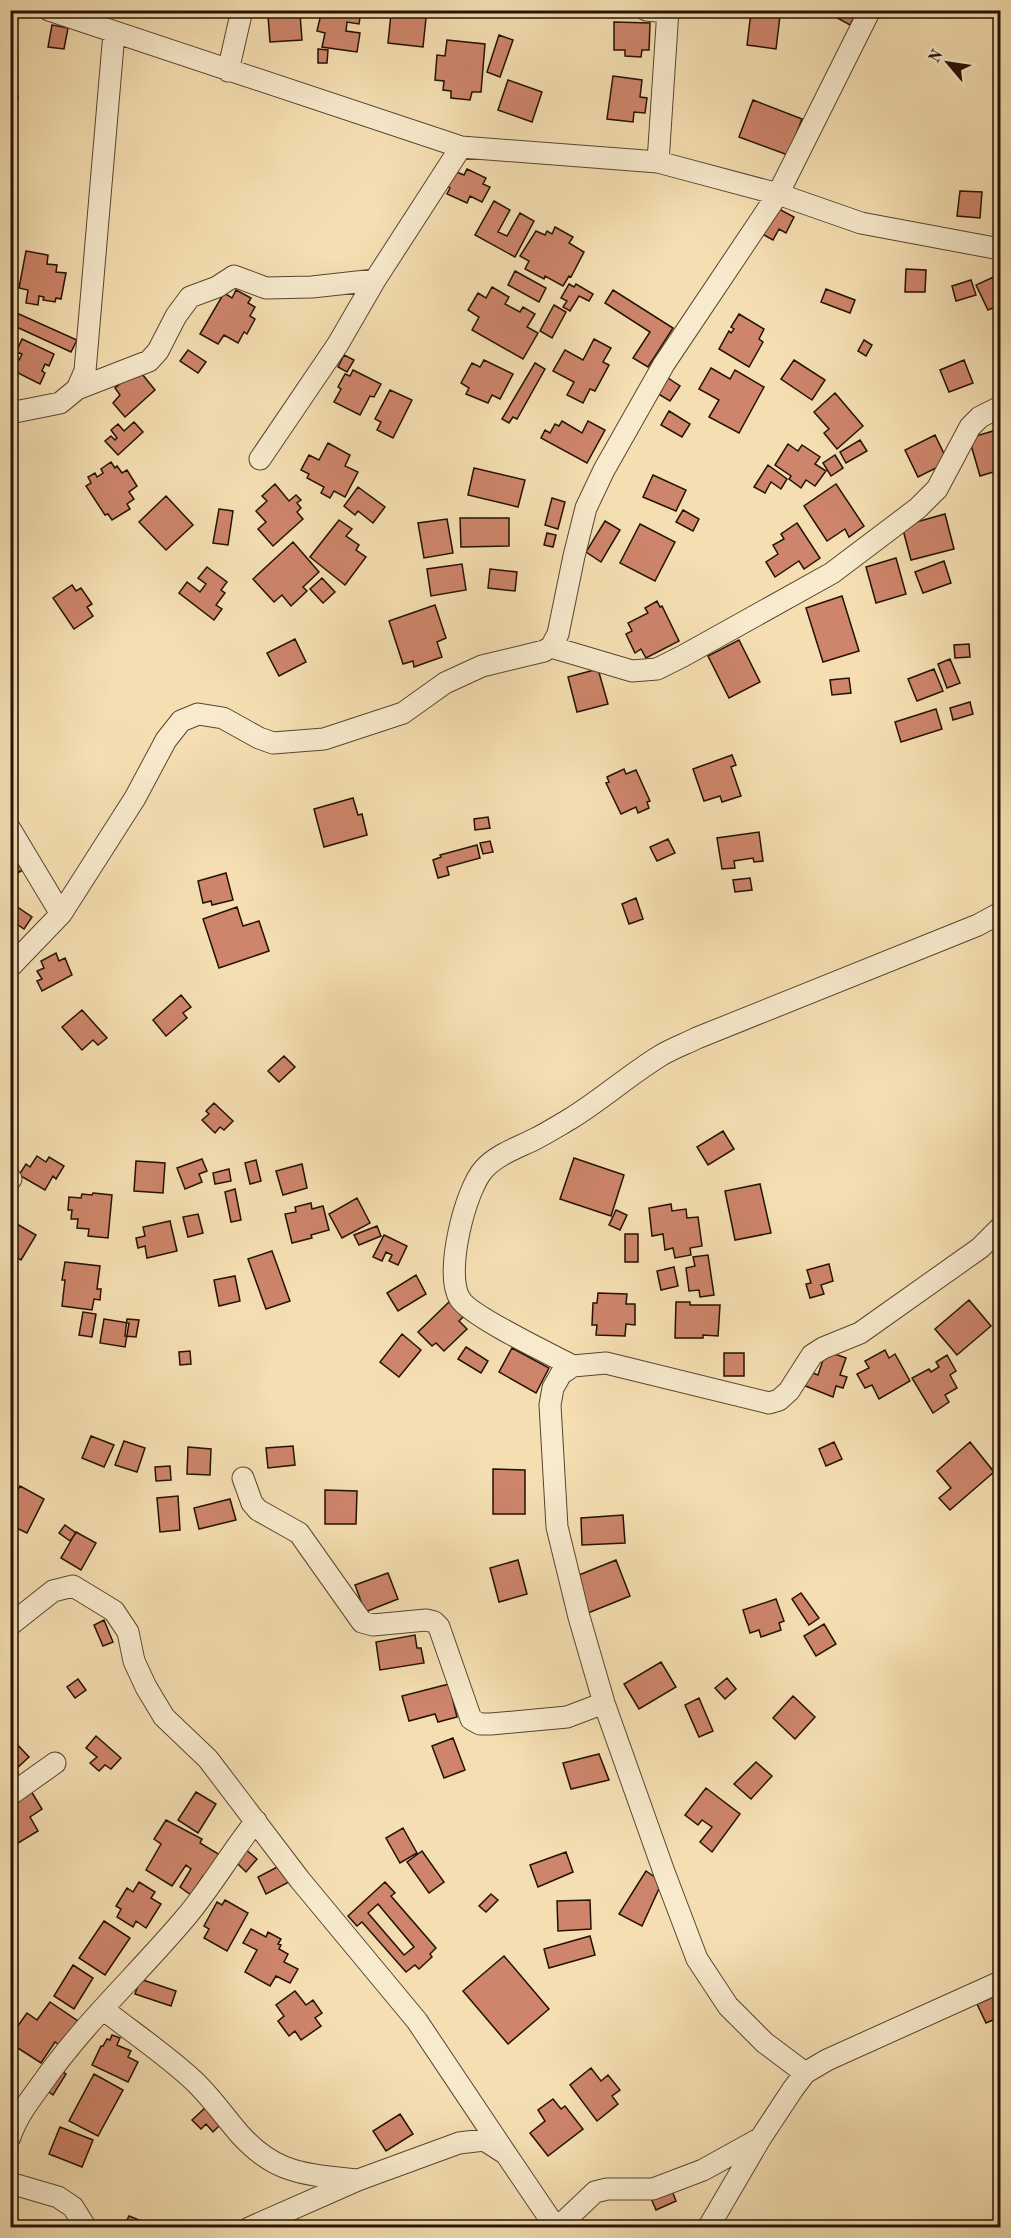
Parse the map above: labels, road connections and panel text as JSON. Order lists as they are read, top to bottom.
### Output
{
  "north": "top left"
}
